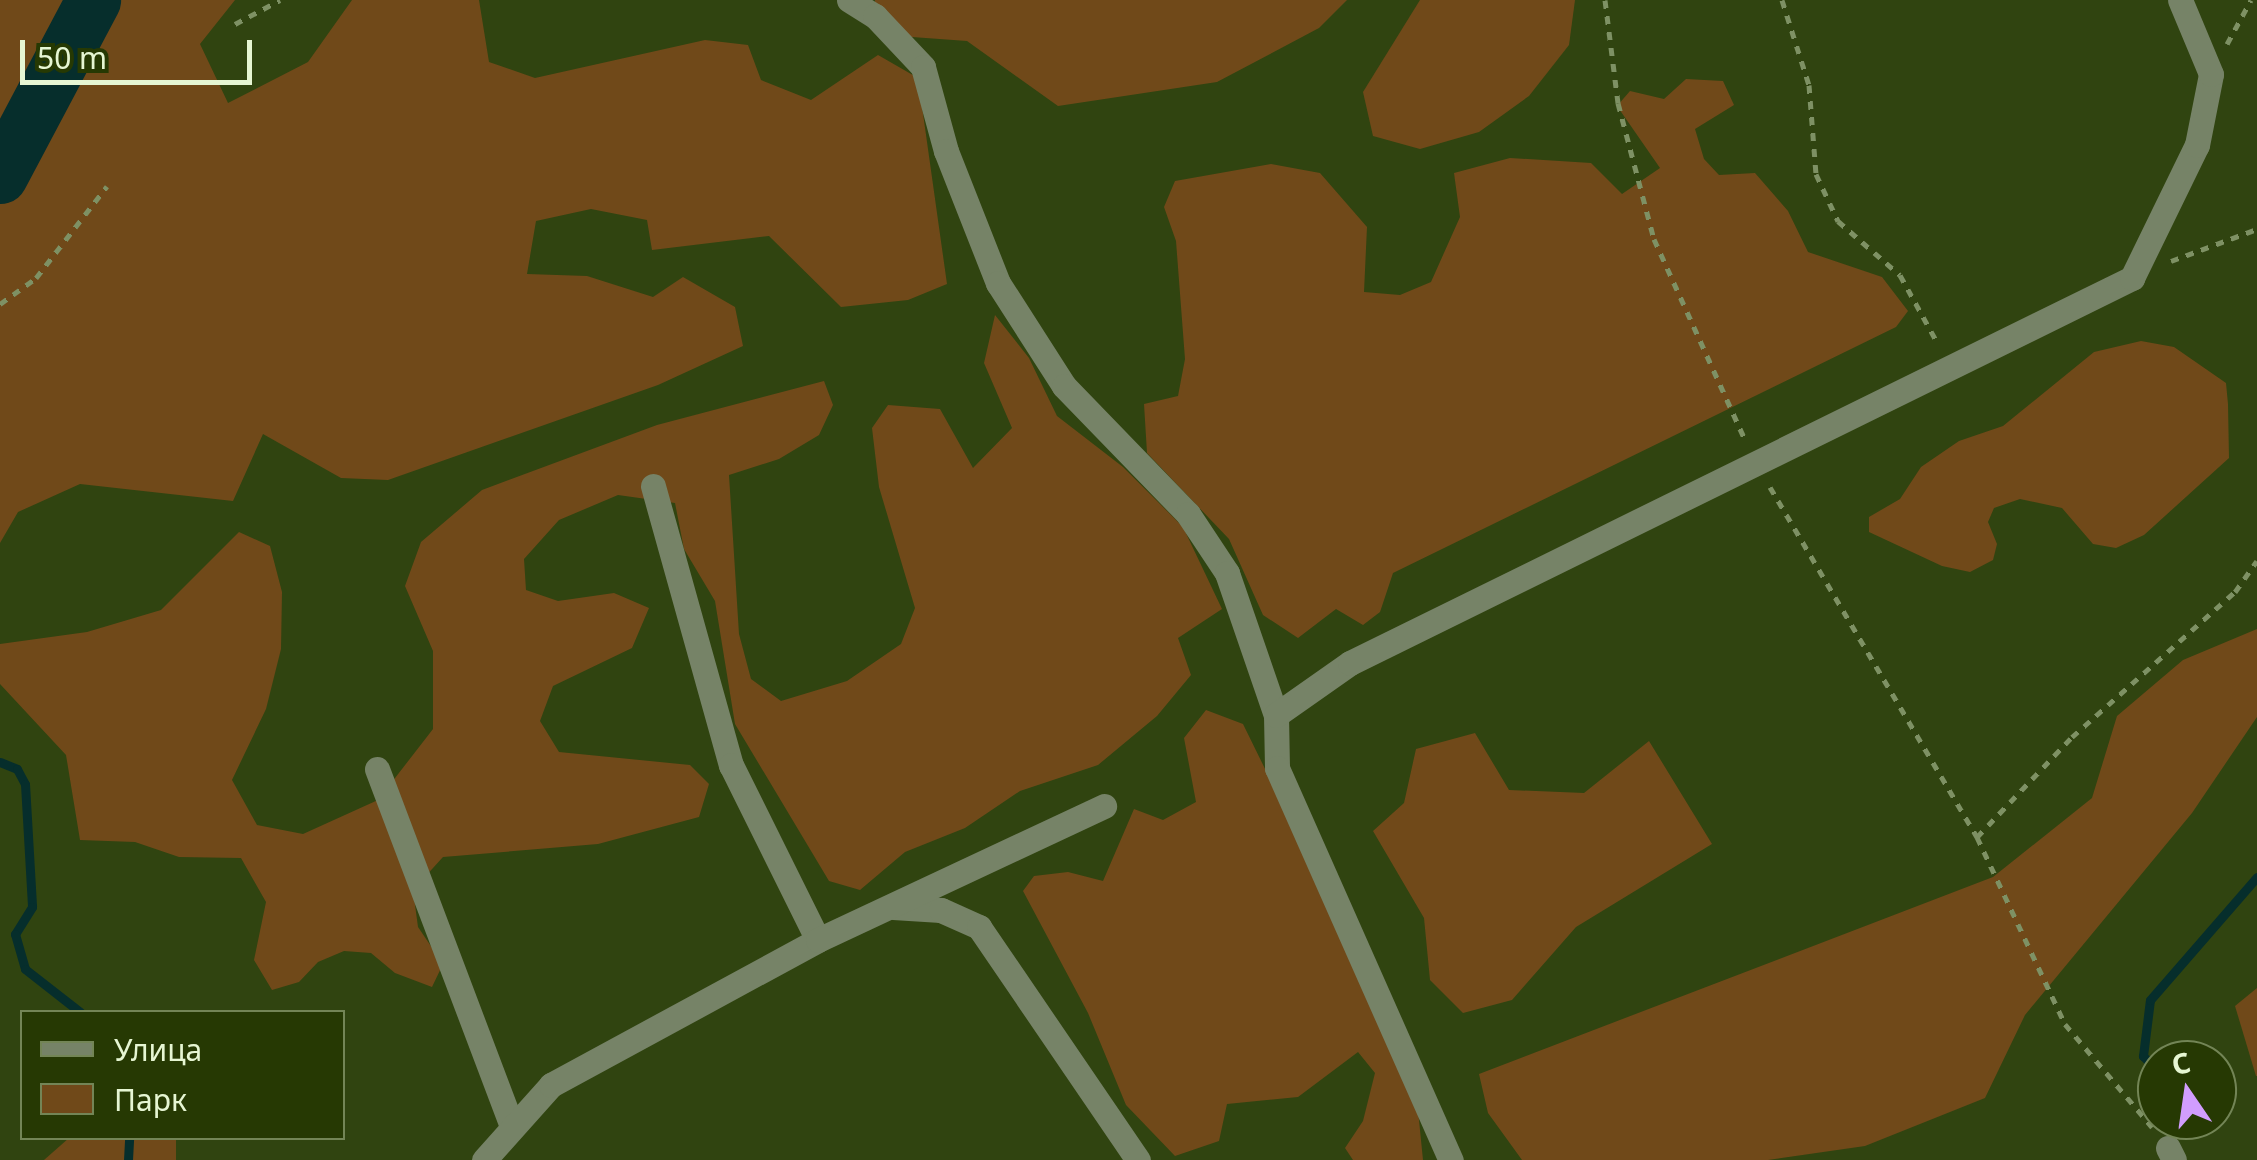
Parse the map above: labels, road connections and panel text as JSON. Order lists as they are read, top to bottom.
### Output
{
  "legend": ["Улица", "Парк"],
  "scale_bar": "50 m",
  "north": "top"
}
